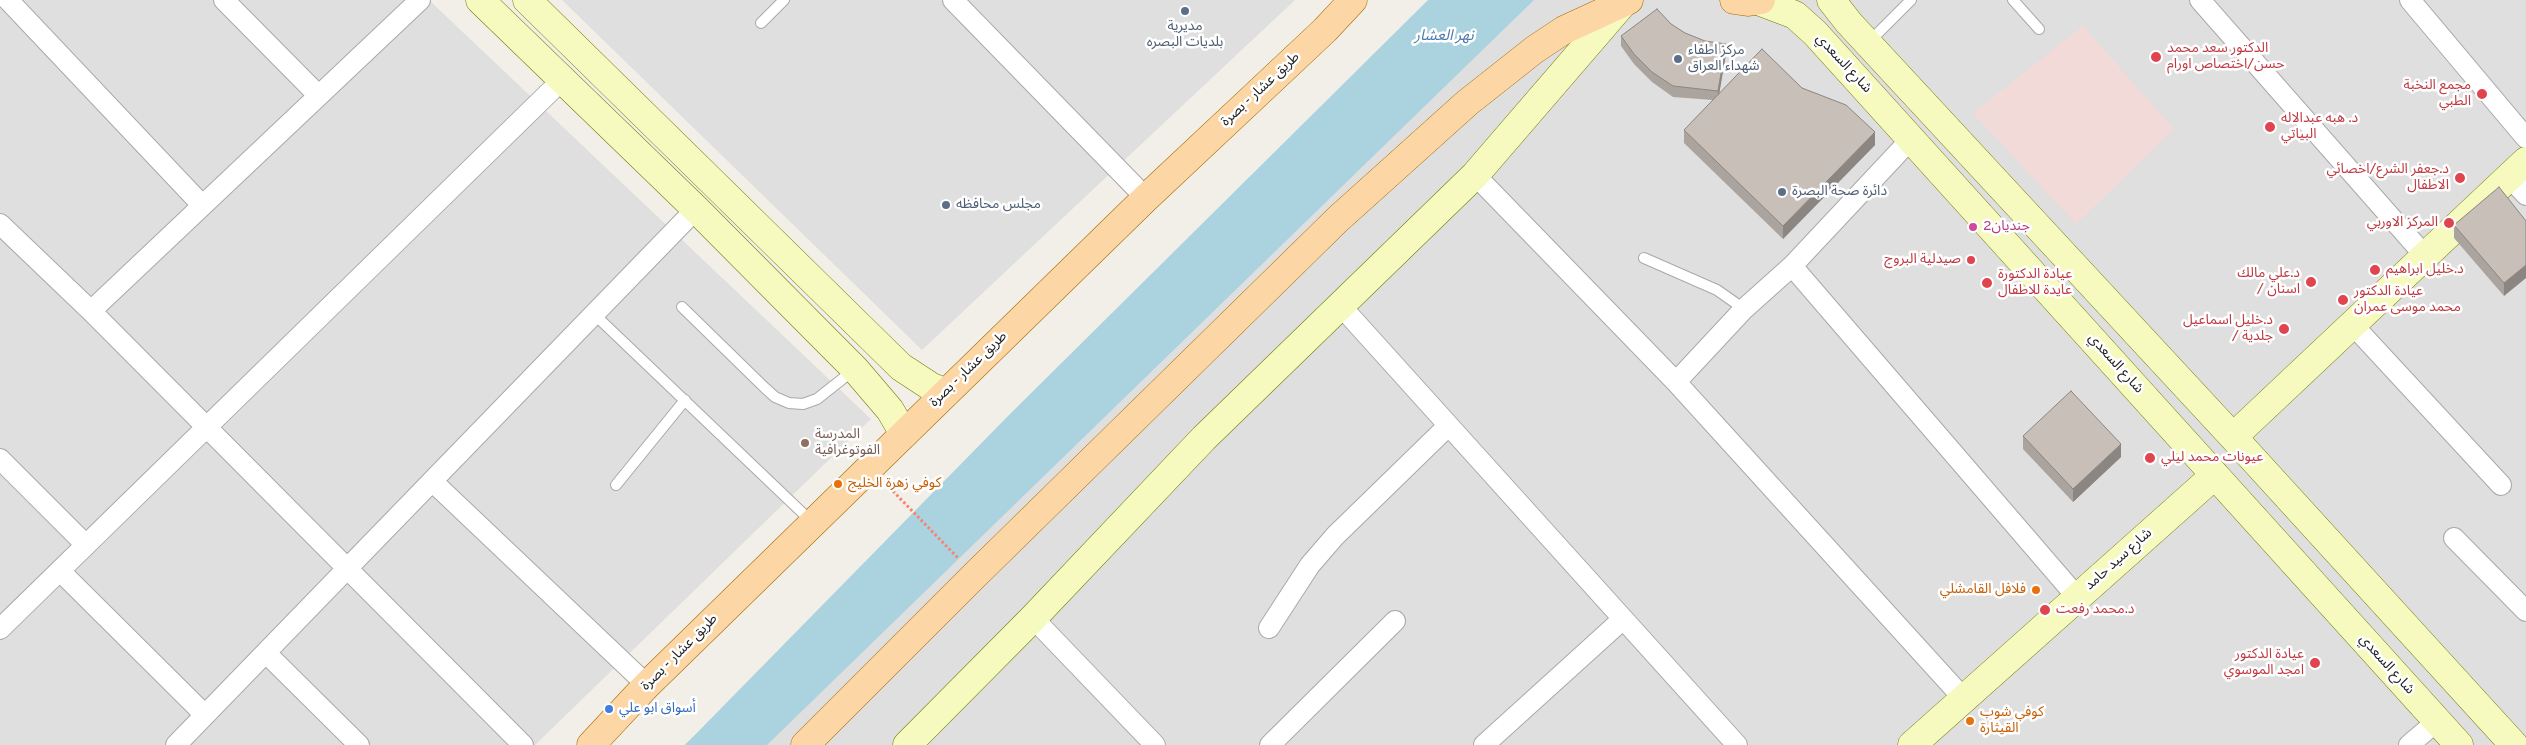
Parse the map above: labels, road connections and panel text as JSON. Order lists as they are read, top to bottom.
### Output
{
  "streets": {
    "main road": ["شارع السعدي", "طريق عشار - بصرة", "شارع سيد حامد"]
  },
  "crossings": [
    ["شارع السعدي", "شارع سيد حامد"]
  ],
  "water": ["نهر العشار"],
  "places": [
    "مديرية بلديات البصره",
    "الدكتور سعد محمد حسن/اختصاص اورام",
    "مركز اطفاء شهداء العراق",
    "مجمع النخبة الطبي",
    "د. هبه عبدالاله البياتي",
    "د.جعفر الشرع/اخصائي الاطفال",
    "دائرة صحة البصرة",
    "مجلس محافظه",
    "المركز الاوربي",
    "جنديان2",
    "صيدلية البروج",
    "د.خليل ابراهيم",
    "د.علي مالك / اسنان",
    "عيادة الدكتورة عايدة للاطفال",
    "عيادة الدكتور محمد موسى عمران",
    "د.خليل اسماعيل / جلدية",
    "المدرسة الفوتوغرافية",
    "عيونات محمد ليلي",
    "كوفي زهرة الخليج",
    "فلافل القامشلي",
    "د.محمد رفعت",
    "عيادة الدكتور امجد الموسوي",
    "أسواق ابو علي",
    "كوفي شوب القيثارة"
  ]
}
